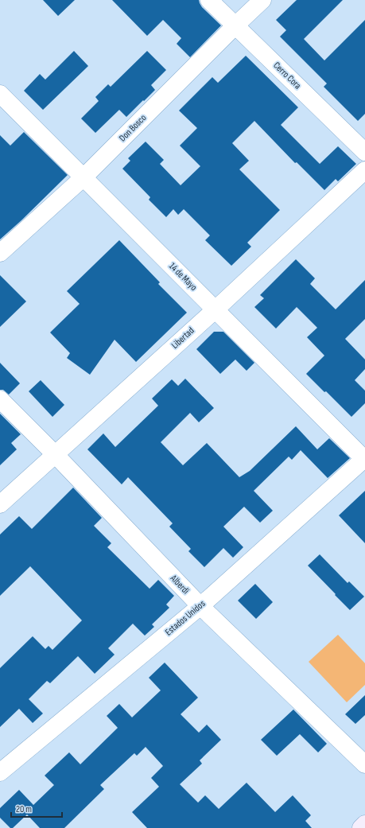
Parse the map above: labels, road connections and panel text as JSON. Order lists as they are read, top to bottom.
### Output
{
  "streets": {
    "street": [
      "Cerro Cora",
      "Don Bosco",
      "14 de Mayo",
      "Libertad",
      "Alberdi",
      "Estados Unidos"
    ]
  },
  "crossings": [
    ["Cerro Cora", "Don Bosco"],
    ["Don Bosco", "14 de Mayo"],
    ["14 de Mayo", "Libertad"],
    ["14 de Mayo", "Estados Unidos"],
    ["Libertad", "Alberdi"],
    ["Alberdi", "Estados Unidos"]
  ],
  "scale_bar": "20 m"
}
